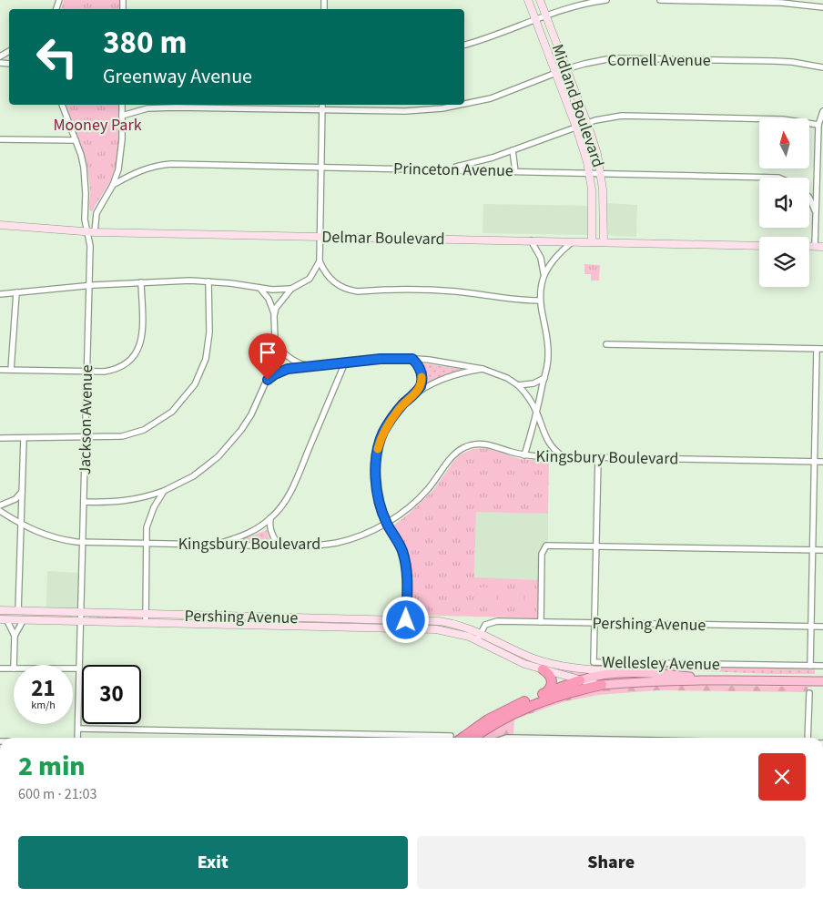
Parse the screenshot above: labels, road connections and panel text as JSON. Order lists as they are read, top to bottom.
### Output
{
  "streets": {
    "main road": ["Midland Boulevard", "Delmar Boulevard", "Pershing Avenue"],
    "street": [
      "Cornell Avenue",
      "Princeton Avenue",
      "Jackson Avenue",
      "Kingsbury Boulevard",
      "Wellesley Avenue"
    ]
  },
  "crossings": [
    ["Cornell Avenue", "Midland Boulevard"],
    ["Midland Boulevard", "Princeton Avenue"],
    ["Midland Boulevard", "Delmar Boulevard"],
    ["Delmar Boulevard", "Jackson Avenue"],
    ["Jackson Avenue", "Kingsbury Boulevard"],
    ["Jackson Avenue", "Pershing Avenue"],
    ["Kingsbury Boulevard", "Wellesley Avenue"],
    ["Pershing Avenue", "Wellesley Avenue"]
  ],
  "parks": ["Mooney Park"],
  "north": "top",
  "page": {
    "turn": ["380 m", "Greenway Avenue"],
    "speed": "21 km/h",
    "limit": "30",
    "heading": ["2 min", "600 m · 21:03"],
    "buttons": ["Exit", "Share"]
  }
}
